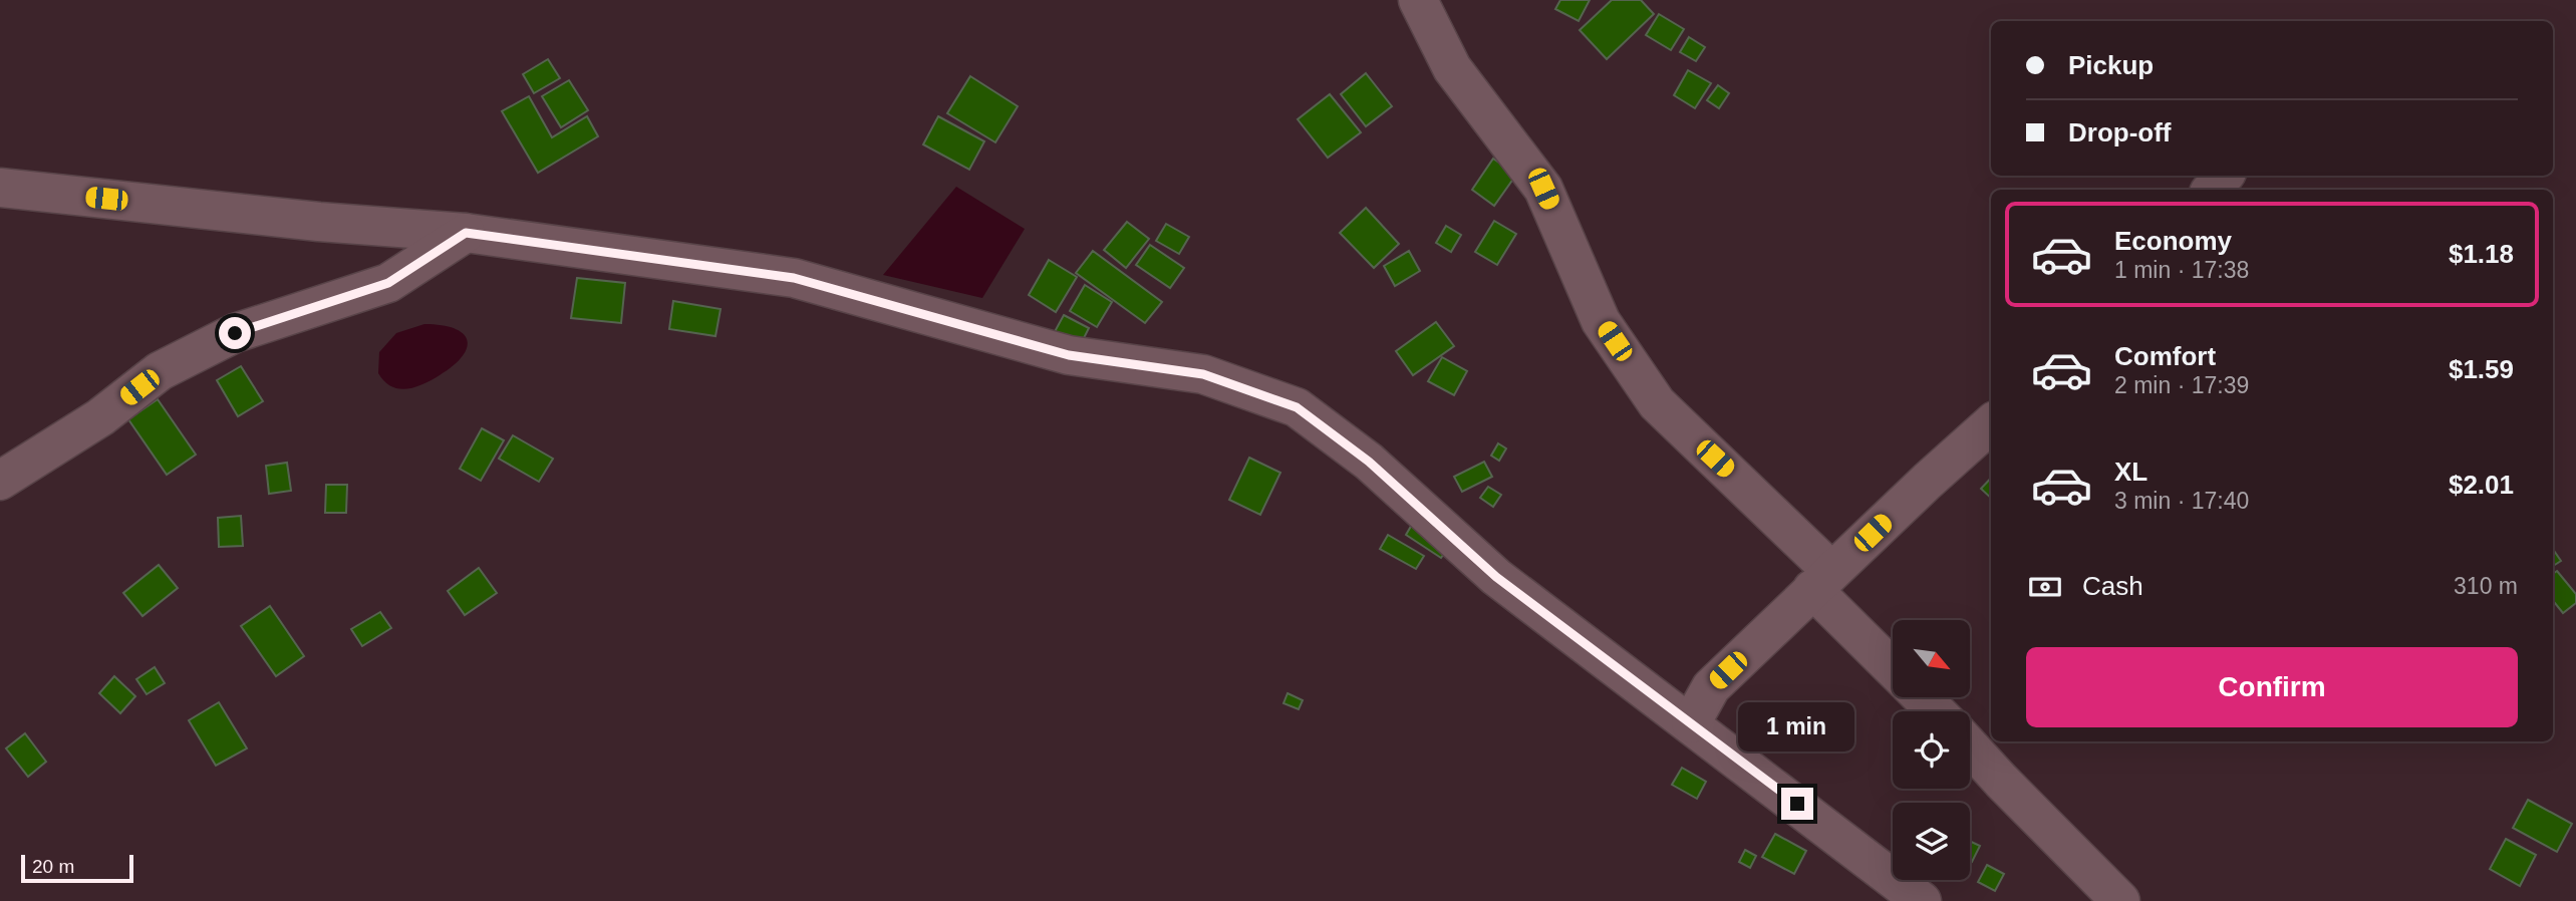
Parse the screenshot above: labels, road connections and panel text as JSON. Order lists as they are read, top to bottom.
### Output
{
  "scale_bar": "20 m",
  "north": "bottom right",
  "page": {
    "banner": ["Pickup", "Drop-off"],
    "list": [
      {
        "name": "Economy",
        "note": "1 min · 17:38",
        "value": "$1.18"
      },
      {
        "name": "Comfort",
        "note": "2 min · 17:39",
        "value": "$1.59"
      },
      {
        "name": "XL",
        "note": "3 min · 17:40",
        "value": "$2.01"
      }
    ],
    "pay": ["Cash", "310 m"],
    "buttons": "Confirm",
    "bubble": "1 min",
    "scale": "20 m"
  }
}
